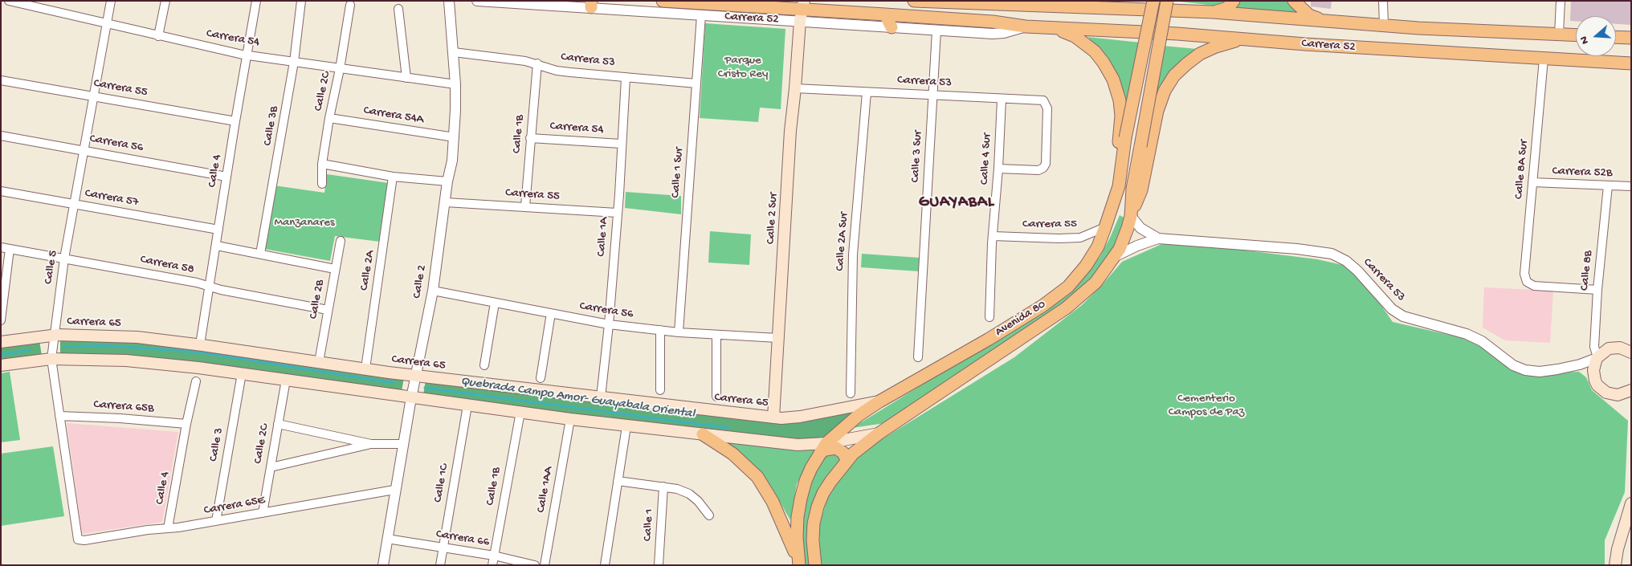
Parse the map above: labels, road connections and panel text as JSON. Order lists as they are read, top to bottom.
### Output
{
  "streets": {
    "main road": [
      "Carrera 52",
      "Calle 2 Sur",
      "Avenida 80",
      "Carrera 65"
    ],
    "street": [
      "Carrera 54",
      "Carrera 53",
      "Carrera 55",
      "Calle 2C",
      "Carrera 54A",
      "Calle 3B",
      "Calle 1B",
      "Carrera 56",
      "Calle 3 Sur",
      "Calle 4 Sur",
      "Calle 8A Sur",
      "Calle 4",
      "Calle 1 Sur",
      "Carrera 52B",
      "Carrera 57",
      "Calle 1A",
      "Calle 2A Sur",
      "Carrera 58",
      "Calle 5",
      "Calle 2A",
      "Calle 8B",
      "Calle 2",
      "Calle 2B",
      "Carrera 65B",
      "Calle 3",
      "Calle 1C",
      "Calle 1AA",
      "Carrera 65E",
      "Calle 1",
      "Carrera 66"
    ]
  },
  "crossings": [
    ["Carrera 52", "Calle 3 Sur"],
    ["Carrera 52", "Calle 8A Sur"],
    ["Carrera 52", "Calle 1 Sur"],
    ["Carrera 52", "Calle 2 Sur"],
    ["Carrera 54", "Calle 2C"],
    ["Carrera 54", "Calle 3B"],
    ["Carrera 54", "Calle 1B"],
    ["Carrera 54", "Calle 4"],
    ["Carrera 54", "Calle 1A"],
    ["Carrera 54", "Calle 5"],
    ["Carrera 54", "Calle 2"],
    ["Carrera 53", "Calle 1B"],
    ["Carrera 53", "Calle 3 Sur"],
    ["Carrera 53", "Calle 4 Sur"],
    ["Carrera 53", "Calle 1 Sur"],
    ["Carrera 53", "Calle 2 Sur"],
    ["Carrera 53", "Calle 1A"],
    ["Carrera 53", "Calle 2A Sur"],
    ["Carrera 53", "Calle 8B"],
    ["Carrera 53", "Calle 2"],
    ["Carrera 53", "Avenida 80"],
    ["Carrera 55", "Calle 1B"],
    ["Carrera 55", "Calle 4 Sur"],
    ["Carrera 55", "Calle 4"],
    ["Carrera 55", "Calle 1A"],
    ["Carrera 55", "Calle 5"],
    ["Carrera 55", "Calle 2"],
    ["Carrera 55", "Avenida 80"],
    ["Calle 2C", "Carrera 54A"],
    ["Calle 2C", "Carrera 65E"],
    ["Carrera 54A", "Calle 2"],
    ["Calle 1B", "Carrera 66"],
    ["Carrera 56", "Calle 4"],
    ["Carrera 56", "Calle 1 Sur"],
    ["Carrera 56", "Calle 2 Sur"],
    ["Carrera 56", "Calle 1A"],
    ["Carrera 56", "Calle 5"],
    ["Carrera 56", "Calle 2"],
    ["Calle 8A Sur", "Carrera 52B"],
    ["Calle 8A Sur", "Calle 8B"],
    ["Calle 4", "Carrera 57"],
    ["Calle 4", "Carrera 58"],
    ["Calle 4", "Carrera 65"],
    ["Calle 4", "Carrera 65B"],
    ["Calle 4", "Carrera 65E"],
    ["Carrera 52B", "Calle 8B"],
    ["Carrera 57", "Calle 5"],
    ["Calle 2 Sur", "Carrera 65"],
    ["Calle 1A", "Carrera 65"],
    ["Carrera 58", "Calle 5"],
    ["Carrera 58", "Calle 2B"],
    ["Calle 5", "Carrera 65"],
    ["Calle 5", "Carrera 65B"],
    ["Calle 5", "Carrera 65E"],
    ["Calle 2A", "Carrera 65"],
    ["Calle 2", "Carrera 65"],
    ["Calle 2", "Carrera 65E"],
    ["Calle 2", "Carrera 66"],
    ["Calle 2B", "Carrera 65"],
    ["Avenida 80", "Carrera 65"],
    ["Calle 3", "Carrera 65E"],
    ["Calle 1C", "Carrera 66"]
  ],
  "districts": ["GUAYABAL"],
  "water": ["Quebrada Campo Amor- Guayabala Oriental"],
  "parks": ["Parque Cristo Rey", "Manzanares", "Cementerio Campos de Paz"],
  "north": "left"
}
